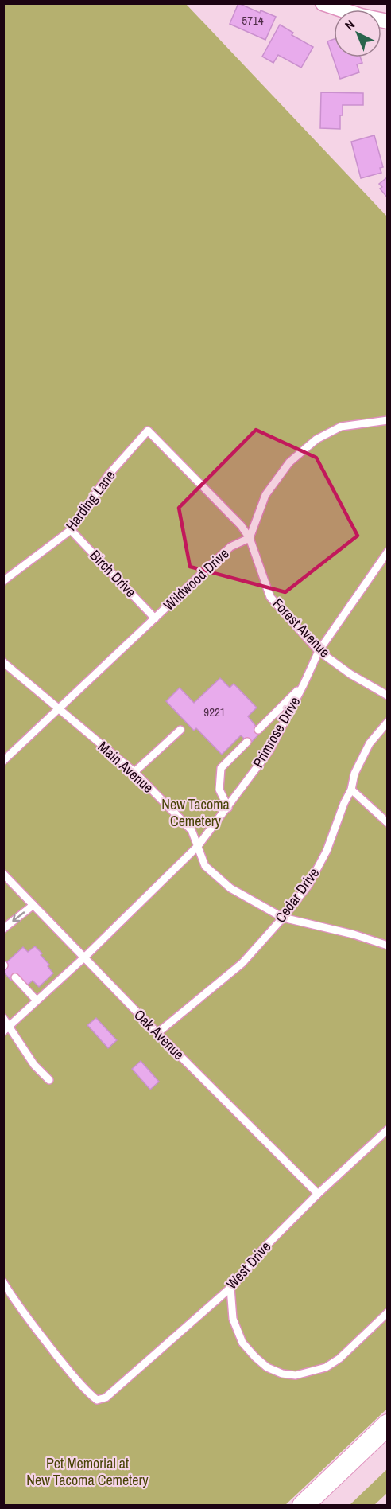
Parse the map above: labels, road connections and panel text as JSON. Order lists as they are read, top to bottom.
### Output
{
  "streets": {
    "lane": [
      "Harding Lane",
      "Birch Drive",
      "Wildwood Drive",
      "Forest Avenue",
      "Primrose Drive",
      "Main Avenue",
      "Cedar Drive",
      "Oak Avenue",
      "West Drive"
    ]
  },
  "crossings": [
    ["Harding Lane", "Birch Drive"],
    ["Harding Lane", "Forest Avenue"],
    ["Birch Drive", "Wildwood Drive"],
    ["Wildwood Drive", "Forest Avenue"],
    ["Wildwood Drive", "Main Avenue"],
    ["Forest Avenue", "Primrose Drive"],
    ["Primrose Drive", "Main Avenue"],
    ["Primrose Drive", "Oak Avenue"],
    ["Main Avenue", "Cedar Drive"],
    ["Cedar Drive", "Oak Avenue"],
    ["Oak Avenue", "West Drive"]
  ],
  "parks": ["New Tacoma Cemetery", "Pet Memorial at New Tacoma Cemetery"],
  "house_numbers": ["5714", "9221"],
  "north": "top left"
}
